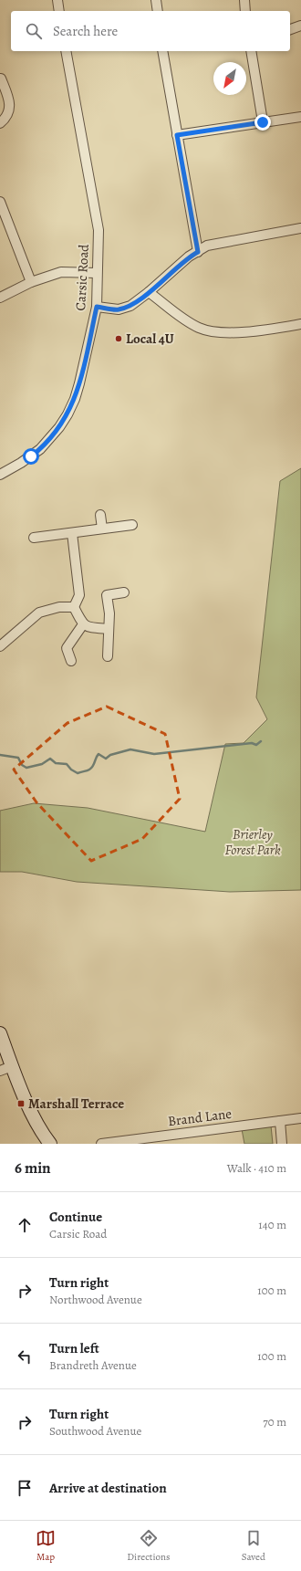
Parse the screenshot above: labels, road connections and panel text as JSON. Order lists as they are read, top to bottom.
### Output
{
  "streets": {
    "street": ["Carsic Road", "Brand Lane"]
  },
  "parks": ["Brierley Forest Park"],
  "places": {
    "other": ["Local 4U"],
    "transit": ["Marshall Terrace"]
  },
  "north": "bottom left",
  "page": {
    "search": "Search here",
    "heading": ["6 min", "Walk · 410 m"],
    "list": [
      ["Continue", "Carsic Road", "140 m"],
      ["Turn right", "Northwood Avenue", "100 m"],
      ["Turn left", "Brandreth Avenue", "100 m"],
      ["Turn right", "Southwood Avenue", "70 m"],
      "Arrive at destination"
    ],
    "nav": ["Map", "Directions", "Saved"]
  }
}
